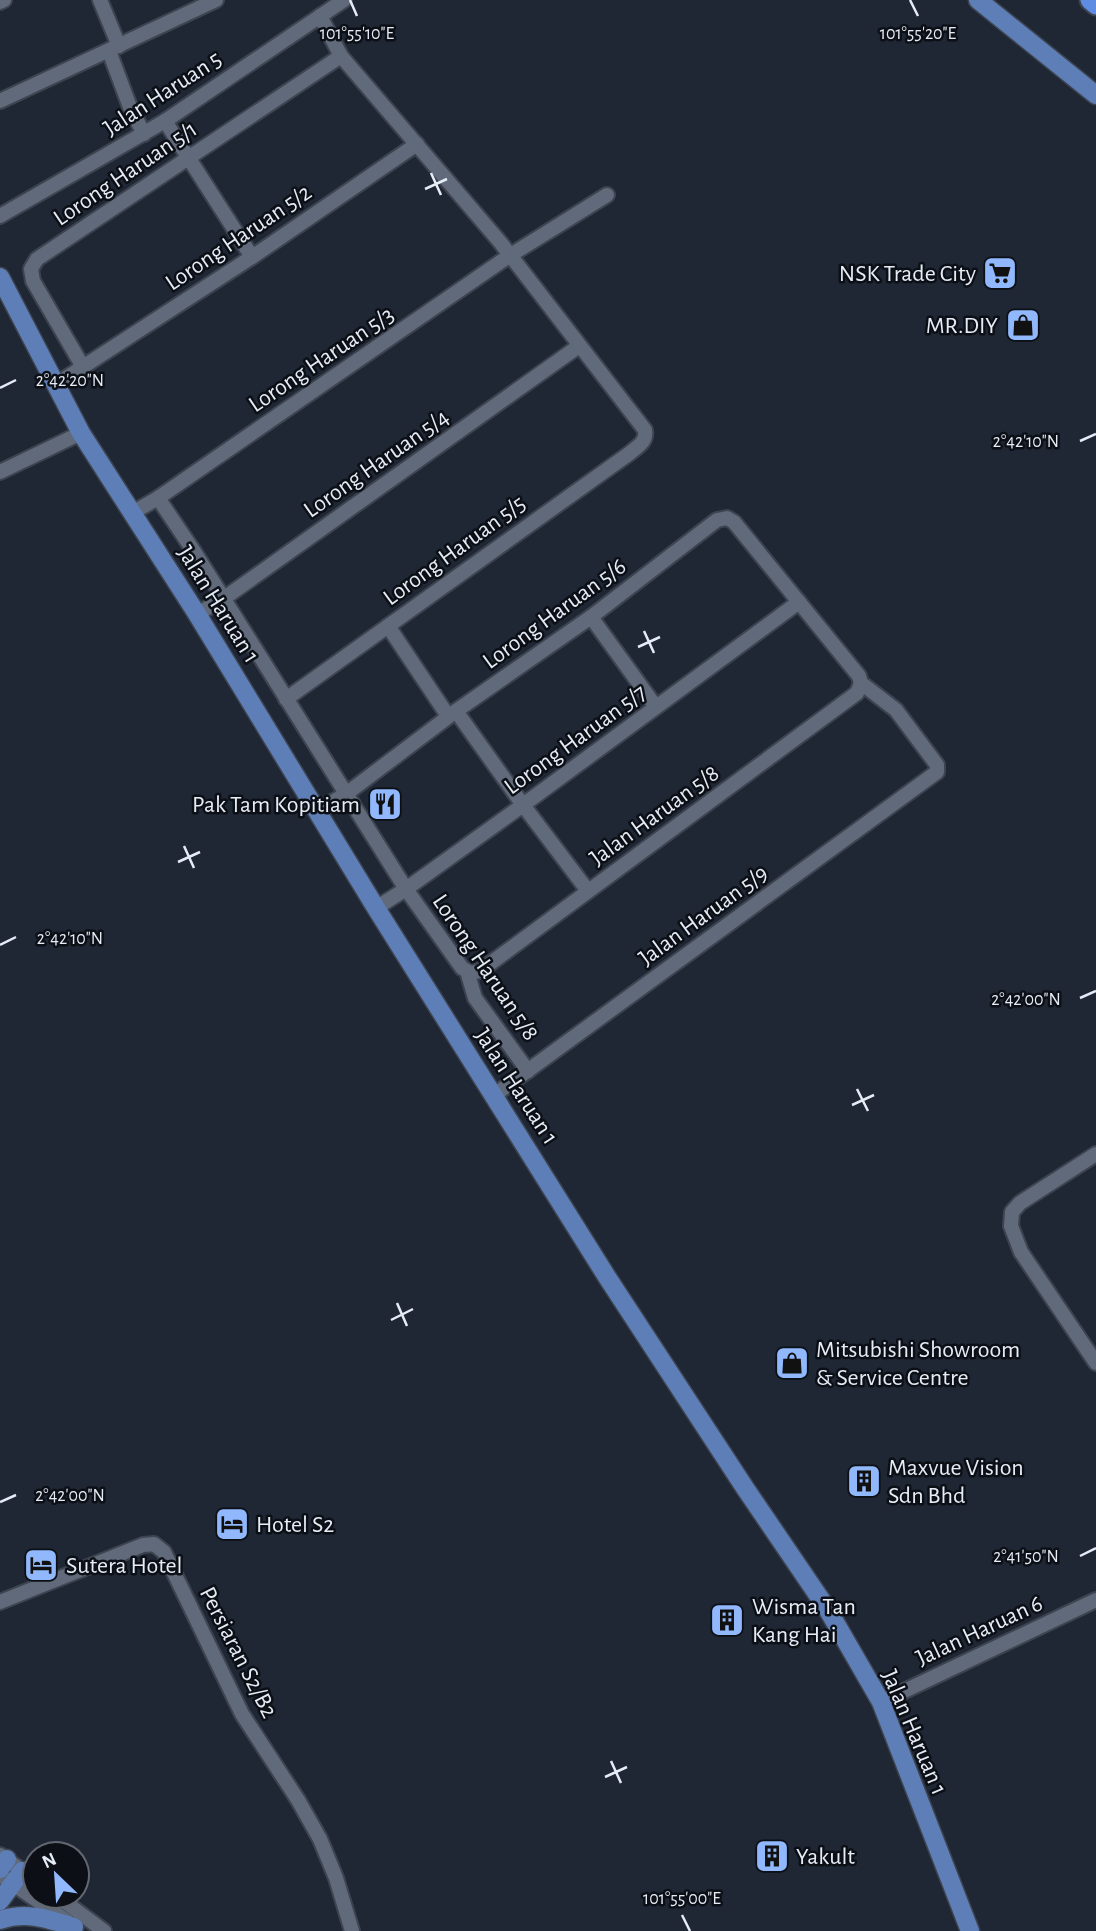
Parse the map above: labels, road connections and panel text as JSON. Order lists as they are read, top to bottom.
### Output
{
  "streets": {
    "main road": ["Jalan Haruan 1"],
    "street": [
      "Jalan Haruan 5",
      "Lorong Haruan 5/1",
      "Lorong Haruan 5/2",
      "Lorong Haruan 5/3",
      "Lorong Haruan 5/4",
      "Lorong Haruan 5/5",
      "Lorong Haruan 5/6",
      "Lorong Haruan 5/7",
      "Jalan Haruan 5/8",
      "Jalan Haruan 5/9",
      "Lorong Haruan 5/8",
      "Jalan Haruan 6",
      "Persiaran S2/B2"
    ]
  },
  "crossings": [
    ["Lorong Haruan 5/1", "Lorong Haruan 5/2"],
    ["Lorong Haruan 5/2", "Jalan Haruan 1"],
    ["Lorong Haruan 5/3", "Jalan Haruan 1"],
    ["Lorong Haruan 5/4", "Lorong Haruan 5/5"],
    ["Lorong Haruan 5/4", "Jalan Haruan 1"],
    ["Lorong Haruan 5/4", "Lorong Haruan 5/8"],
    ["Lorong Haruan 5/5", "Lorong Haruan 5/8"],
    ["Jalan Haruan 1", "Lorong Haruan 5/6"],
    ["Jalan Haruan 1", "Lorong Haruan 5/7"],
    ["Jalan Haruan 1", "Jalan Haruan 5/9"],
    ["Jalan Haruan 1", "Jalan Haruan 6"],
    ["Lorong Haruan 5/6", "Lorong Haruan 5/7"],
    ["Lorong Haruan 5/6", "Lorong Haruan 5/8"],
    ["Lorong Haruan 5/7", "Lorong Haruan 5/8"],
    ["Jalan Haruan 5/8", "Jalan Haruan 5/9"],
    ["Jalan Haruan 5/8", "Lorong Haruan 5/8"],
    ["Jalan Haruan 5/9", "Lorong Haruan 5/8"]
  ],
  "places": {
    "supermarket": ["NSK Trade City"],
    "shop": ["MR.DIY", "Mitsubishi Showroom & Service Centre"],
    "restaurant": ["Pak Tam Kopitiam"],
    "building": ["Maxvue Vision Sdn Bhd", "Wisma Tan Kang Hai", "Yakult"],
    "hotel": ["Hotel S2", "Sutera Hotel"]
  },
  "north": "top left",
  "coordinates": [
    "101°55'10\"E",
    "101°55'20\"E",
    "2°42'20\"N",
    "2°42'10\"N",
    "2°42'00\"N",
    "2°41'50\"N",
    "101°55'00\"E"
  ]
}
